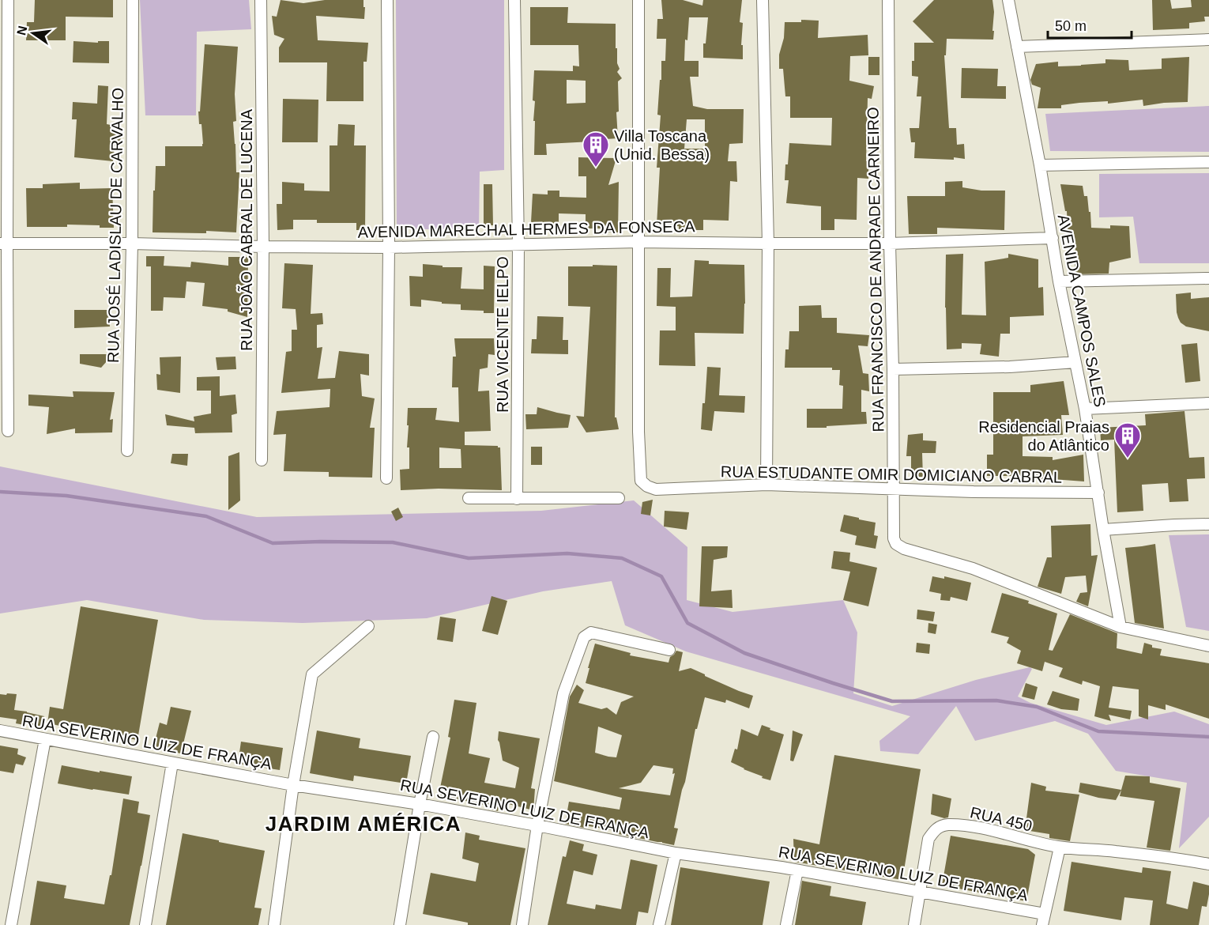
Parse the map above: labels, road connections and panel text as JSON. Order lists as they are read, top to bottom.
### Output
{
  "streets": {
    "street": [
      "RUA JOSÉ LADISLAU DE CARVALHO",
      "AVENIDA MARECHAL HERMES DA FONSECA",
      "RUA JOÃO CABRAL DE LUCENA",
      "RUA FRANCISCO DE ANDRADE CARNEIRO",
      "AVENIDA CAMPOS SALES",
      "RUA VICENTE IELPO",
      "RUA ESTUDANTE OMIR DOMICIANO CABRAL",
      "RUA SEVERINO LUIZ DE FRANÇA",
      "RUA 450"
    ]
  },
  "crossings": [
    ["RUA JOSÉ LADISLAU DE CARVALHO", "AVENIDA MARECHAL HERMES DA FONSECA"],
    ["AVENIDA MARECHAL HERMES DA FONSECA", "RUA JOÃO CABRAL DE LUCENA"],
    ["AVENIDA MARECHAL HERMES DA FONSECA", "RUA FRANCISCO DE ANDRADE CARNEIRO"],
    ["AVENIDA MARECHAL HERMES DA FONSECA", "AVENIDA CAMPOS SALES"],
    ["AVENIDA MARECHAL HERMES DA FONSECA", "RUA VICENTE IELPO"],
    ["AVENIDA MARECHAL HERMES DA FONSECA", "RUA ESTUDANTE OMIR DOMICIANO CABRAL"],
    ["RUA FRANCISCO DE ANDRADE CARNEIRO", "AVENIDA CAMPOS SALES"],
    ["RUA FRANCISCO DE ANDRADE CARNEIRO", "RUA ESTUDANTE OMIR DOMICIANO CABRAL"],
    ["AVENIDA CAMPOS SALES", "RUA ESTUDANTE OMIR DOMICIANO CABRAL"],
    ["RUA SEVERINO LUIZ DE FRANÇA", "RUA 450"]
  ],
  "districts": ["JARDIM AMÉRICA"],
  "places": {
    "building": ["Villa Toscana (Unid. Bessa)", "Residencial Praias do Atlântico"]
  },
  "scale_bar": "50 m",
  "north": "left"
}
